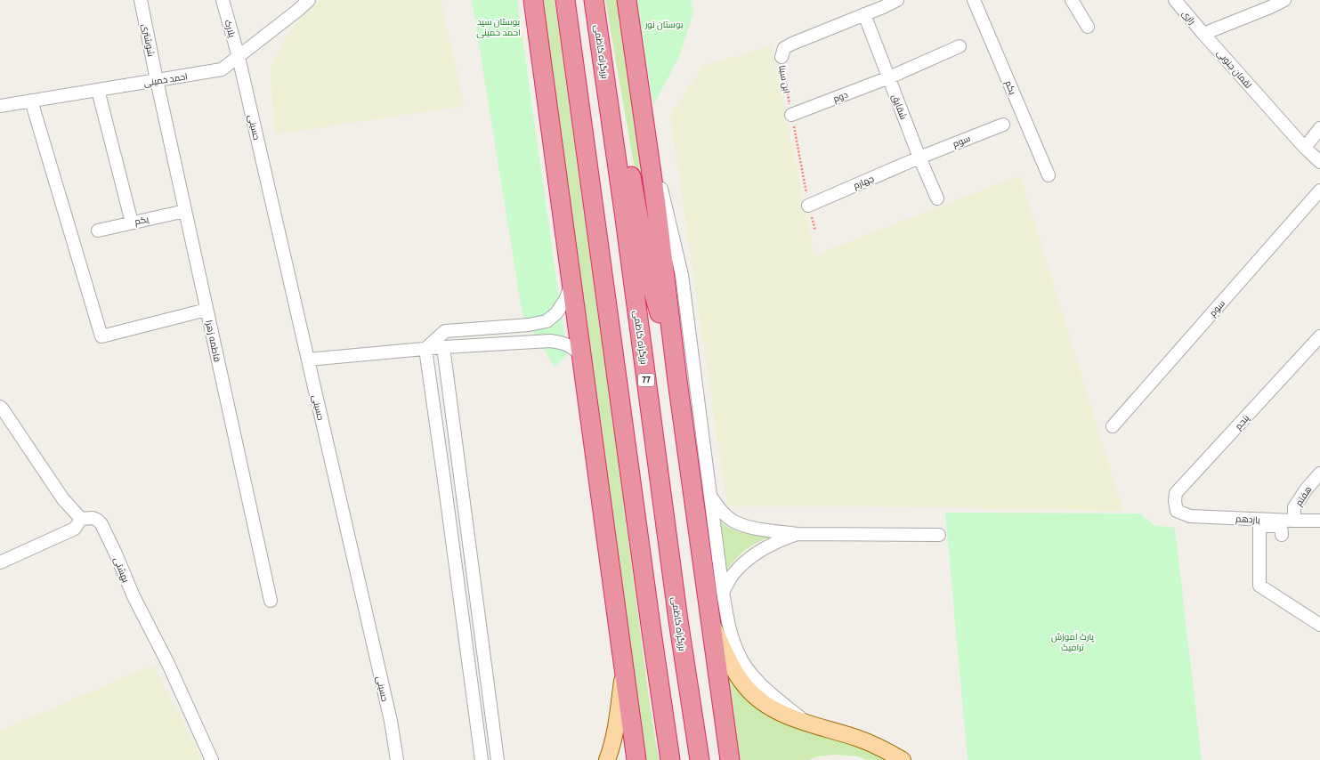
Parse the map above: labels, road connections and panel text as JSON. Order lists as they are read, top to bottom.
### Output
{
  "streets": {
    "highway": ["بزرگراه کاظمی", "77"],
    "street": [
      "رازی",
      "پلارک",
      "شوشتری",
      "لقمان جنوبی",
      "احمد خمینی",
      "ابن سینا",
      "یکم",
      "دوم",
      "شقایق",
      "حسینی",
      "سوم",
      "چهارم",
      "فاطمه زهرا",
      "پنجم",
      "هفتم",
      "یازدهم",
      "بهشتی"
    ]
  },
  "crossings": [
    ["رازی", "لقمان جنوبی"],
    ["پلارک", "احمد خمینی"],
    ["پلارک", "حسینی"],
    ["شوشتری", "احمد خمینی"],
    ["شوشتری", "فاطمه زهرا"],
    ["احمد خمینی", "حسینی"],
    ["احمد خمینی", "فاطمه زهرا"],
    ["ابن سینا", "دوم"],
    ["ابن سینا", "شقایق"],
    ["ابن سینا", "چهارم"],
    ["یکم", "فاطمه زهرا"],
    ["دوم", "شقایق"],
    ["شقایق", "سوم"],
    ["شقایق", "چهارم"],
    ["سوم", "چهارم"],
    ["پنجم", "یازدهم"],
    ["هفتم", "یازدهم"]
  ],
  "parks": ["بوستان سید احمد خمینی", "بوستان نور", "پارک آموزش ترافیک"]
}
